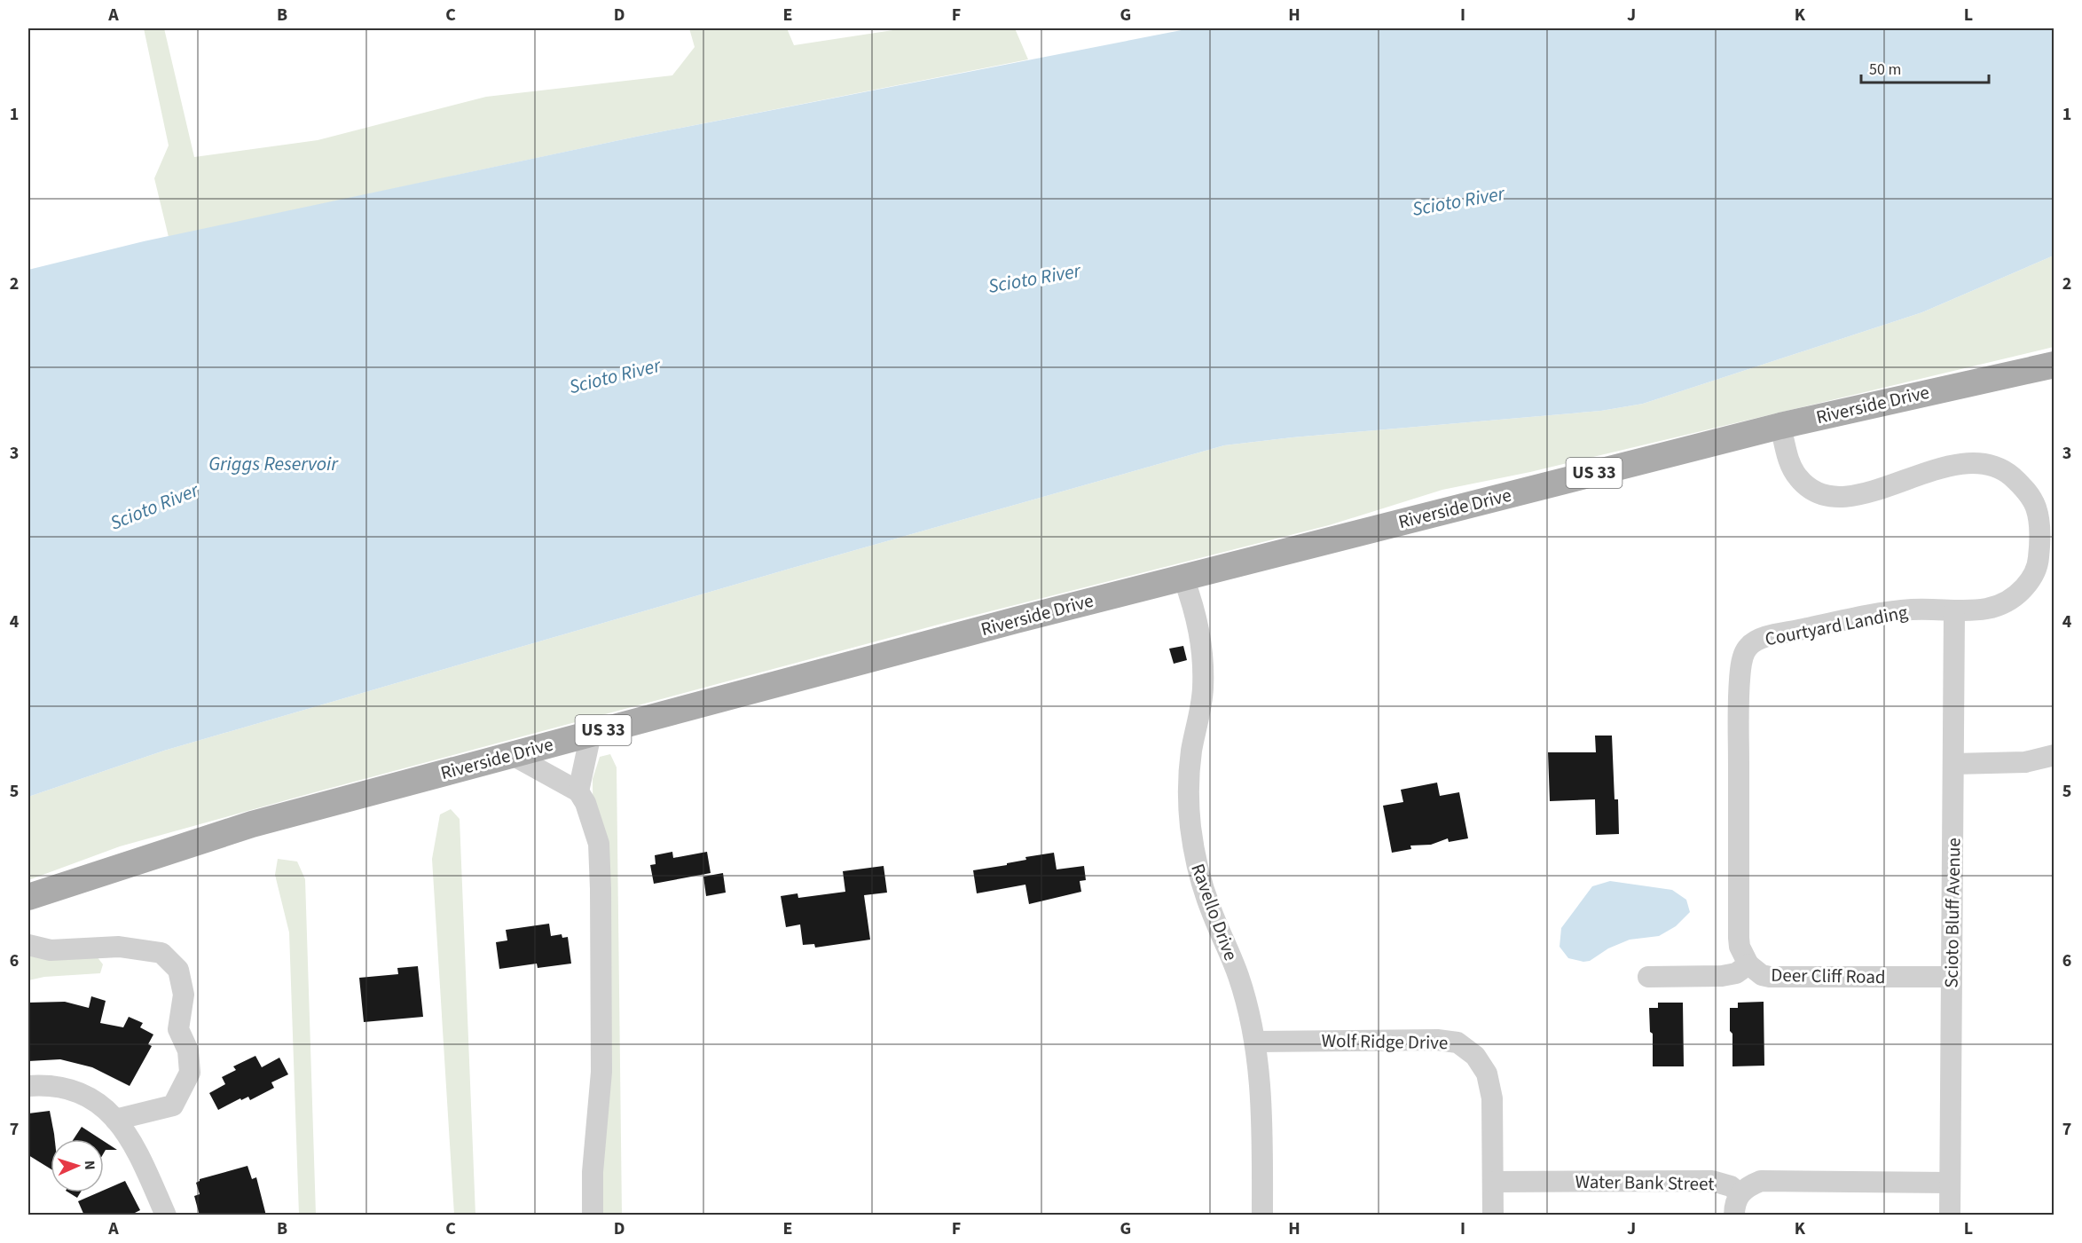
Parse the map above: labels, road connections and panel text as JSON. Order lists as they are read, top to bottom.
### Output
{
  "streets": {
    "main road": ["Riverside Drive", "US 33"],
    "street": [
      "Courtyard Landing",
      "Ravello Drive",
      "Scioto Bluff Avenue",
      "Deer Cliff Road",
      "Wolf Ridge Drive",
      "Water Bank Street"
    ]
  },
  "crossings": [
    ["Riverside Drive", "Courtyard Landing"],
    ["Riverside Drive", "Ravello Drive"],
    ["Courtyard Landing", "Scioto Bluff Avenue"],
    ["Courtyard Landing", "Deer Cliff Road"],
    ["Ravello Drive", "Wolf Ridge Drive"],
    ["Scioto Bluff Avenue", "Deer Cliff Road"],
    ["Scioto Bluff Avenue", "Water Bank Street"],
    ["Wolf Ridge Drive", "Water Bank Street"]
  ],
  "water": ["Scioto River", "Griggs Reservoir"],
  "scale_bar": "50 m",
  "north": "right",
  "grid": {
    "columns": [
      "A",
      "B",
      "C",
      "D",
      "E",
      "F",
      "G",
      "H",
      "I",
      "J",
      "K",
      "L"
    ],
    "rows": [
      "1",
      "2",
      "3",
      "4",
      "5",
      "6",
      "7"
    ]
  }
}
